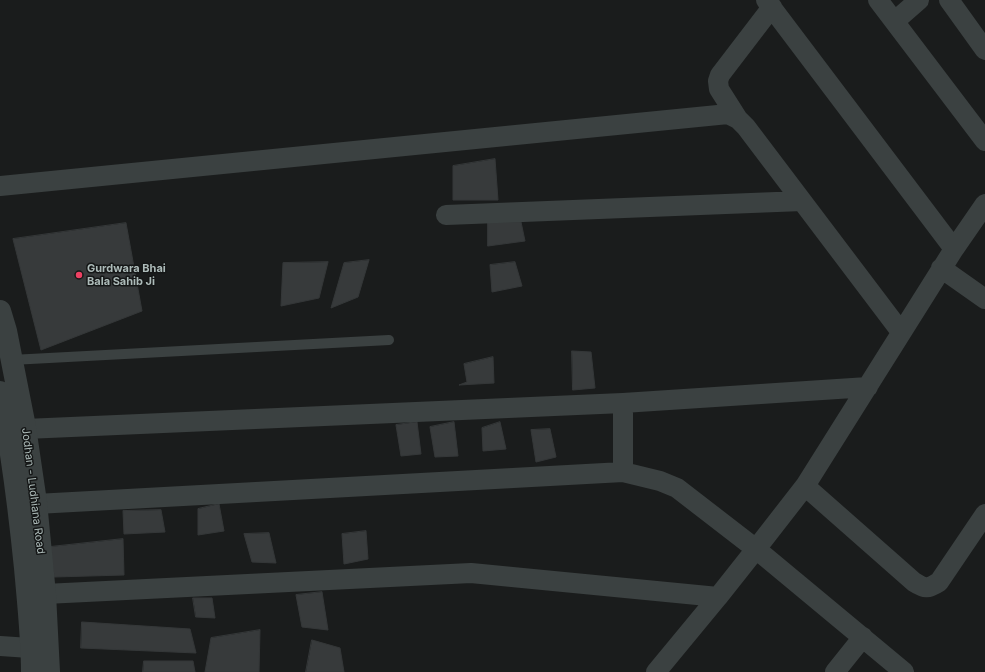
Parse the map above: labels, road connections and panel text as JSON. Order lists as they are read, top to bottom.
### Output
{
  "streets": {
    "street": ["Jodhan - Ludhiana Road"]
  },
  "places": ["Gurdwara Bhai Bala Sahib Ji"]
}
